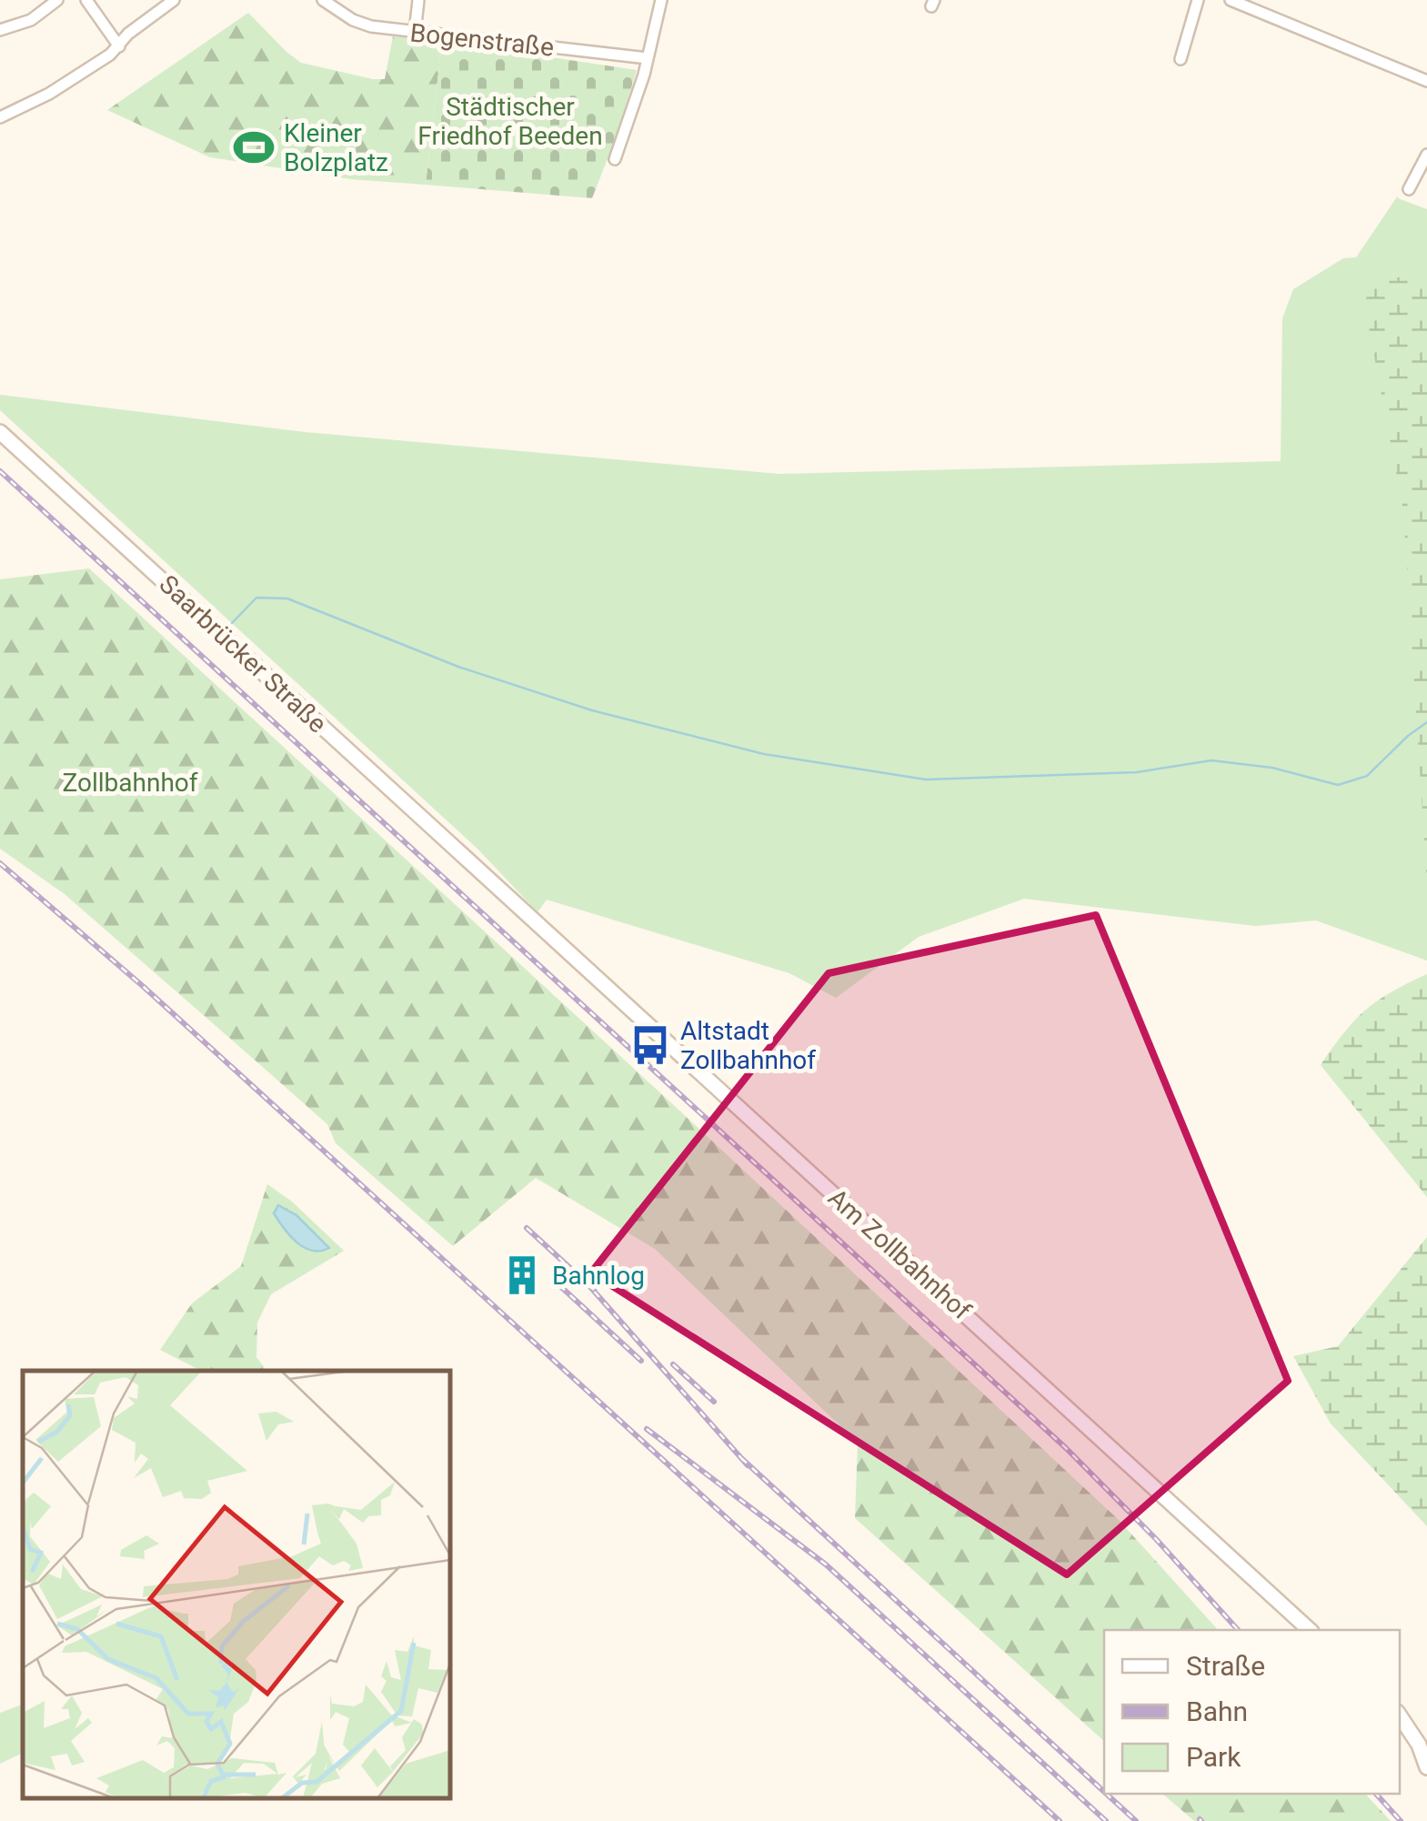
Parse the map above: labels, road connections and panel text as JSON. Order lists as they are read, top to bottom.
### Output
{
  "streets": {
    "main road": ["Saarbrücker Straße", "Am Zollbahnhof"],
    "street": ["Bogenstraße"]
  },
  "crossings": [
    ["Saarbrücker Straße", "Am Zollbahnhof"]
  ],
  "parks": ["Städtischer Friedhof Beeden", "Zollbahnhof"],
  "places": {
    "sports": ["Kleiner Bolzplatz"],
    "bus stop": ["Altstadt Zollbahnhof"],
    "building": ["Bahnlog"]
  },
  "legend": ["Straße", "Bahn", "Park"]
}
